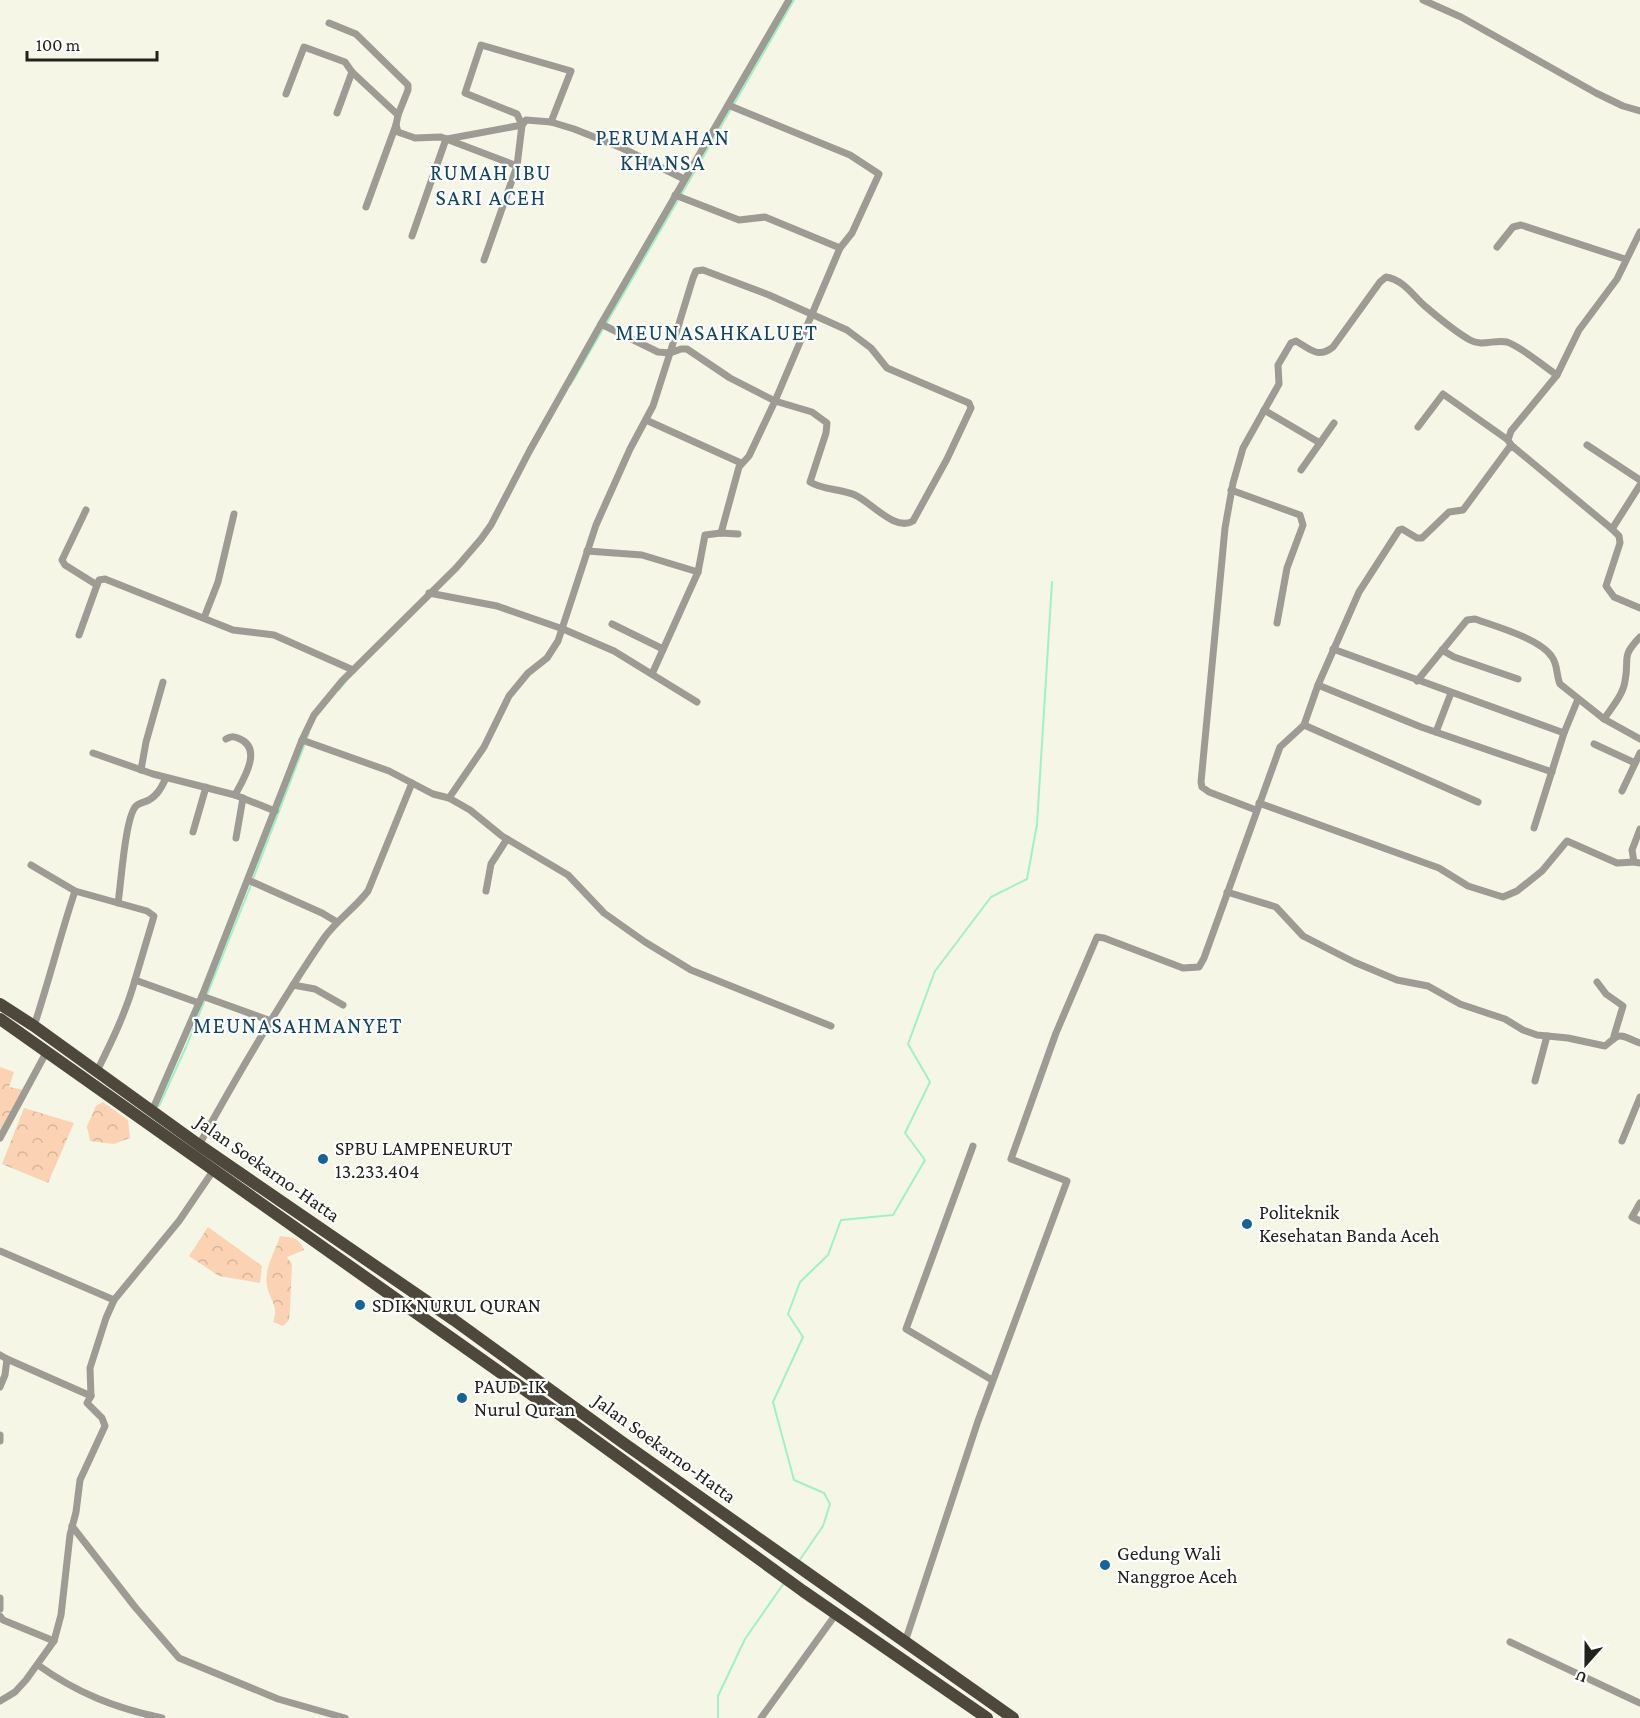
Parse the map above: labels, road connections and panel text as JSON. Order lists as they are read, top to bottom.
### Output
{
  "streets": {
    "highway": ["Jalan Soekarno-Hatta"]
  },
  "districts": [
    "PERUMAHAN KHANSA",
    "RUMAH IBU SARI ACEH",
    "MEUNASAHKALUET",
    "MEUNASAHMANYET"
  ],
  "places": [
    "SPBU LAMPENEURUT 13.233.404",
    "Politeknik Kesehatan Banda Aceh",
    "SDIK NURUL QURAN",
    "PAUD-IK Nurul Quran",
    "Gedung Wali Nanggroe Aceh"
  ],
  "scale_bar": "100 m",
  "north": "bottom"
}
